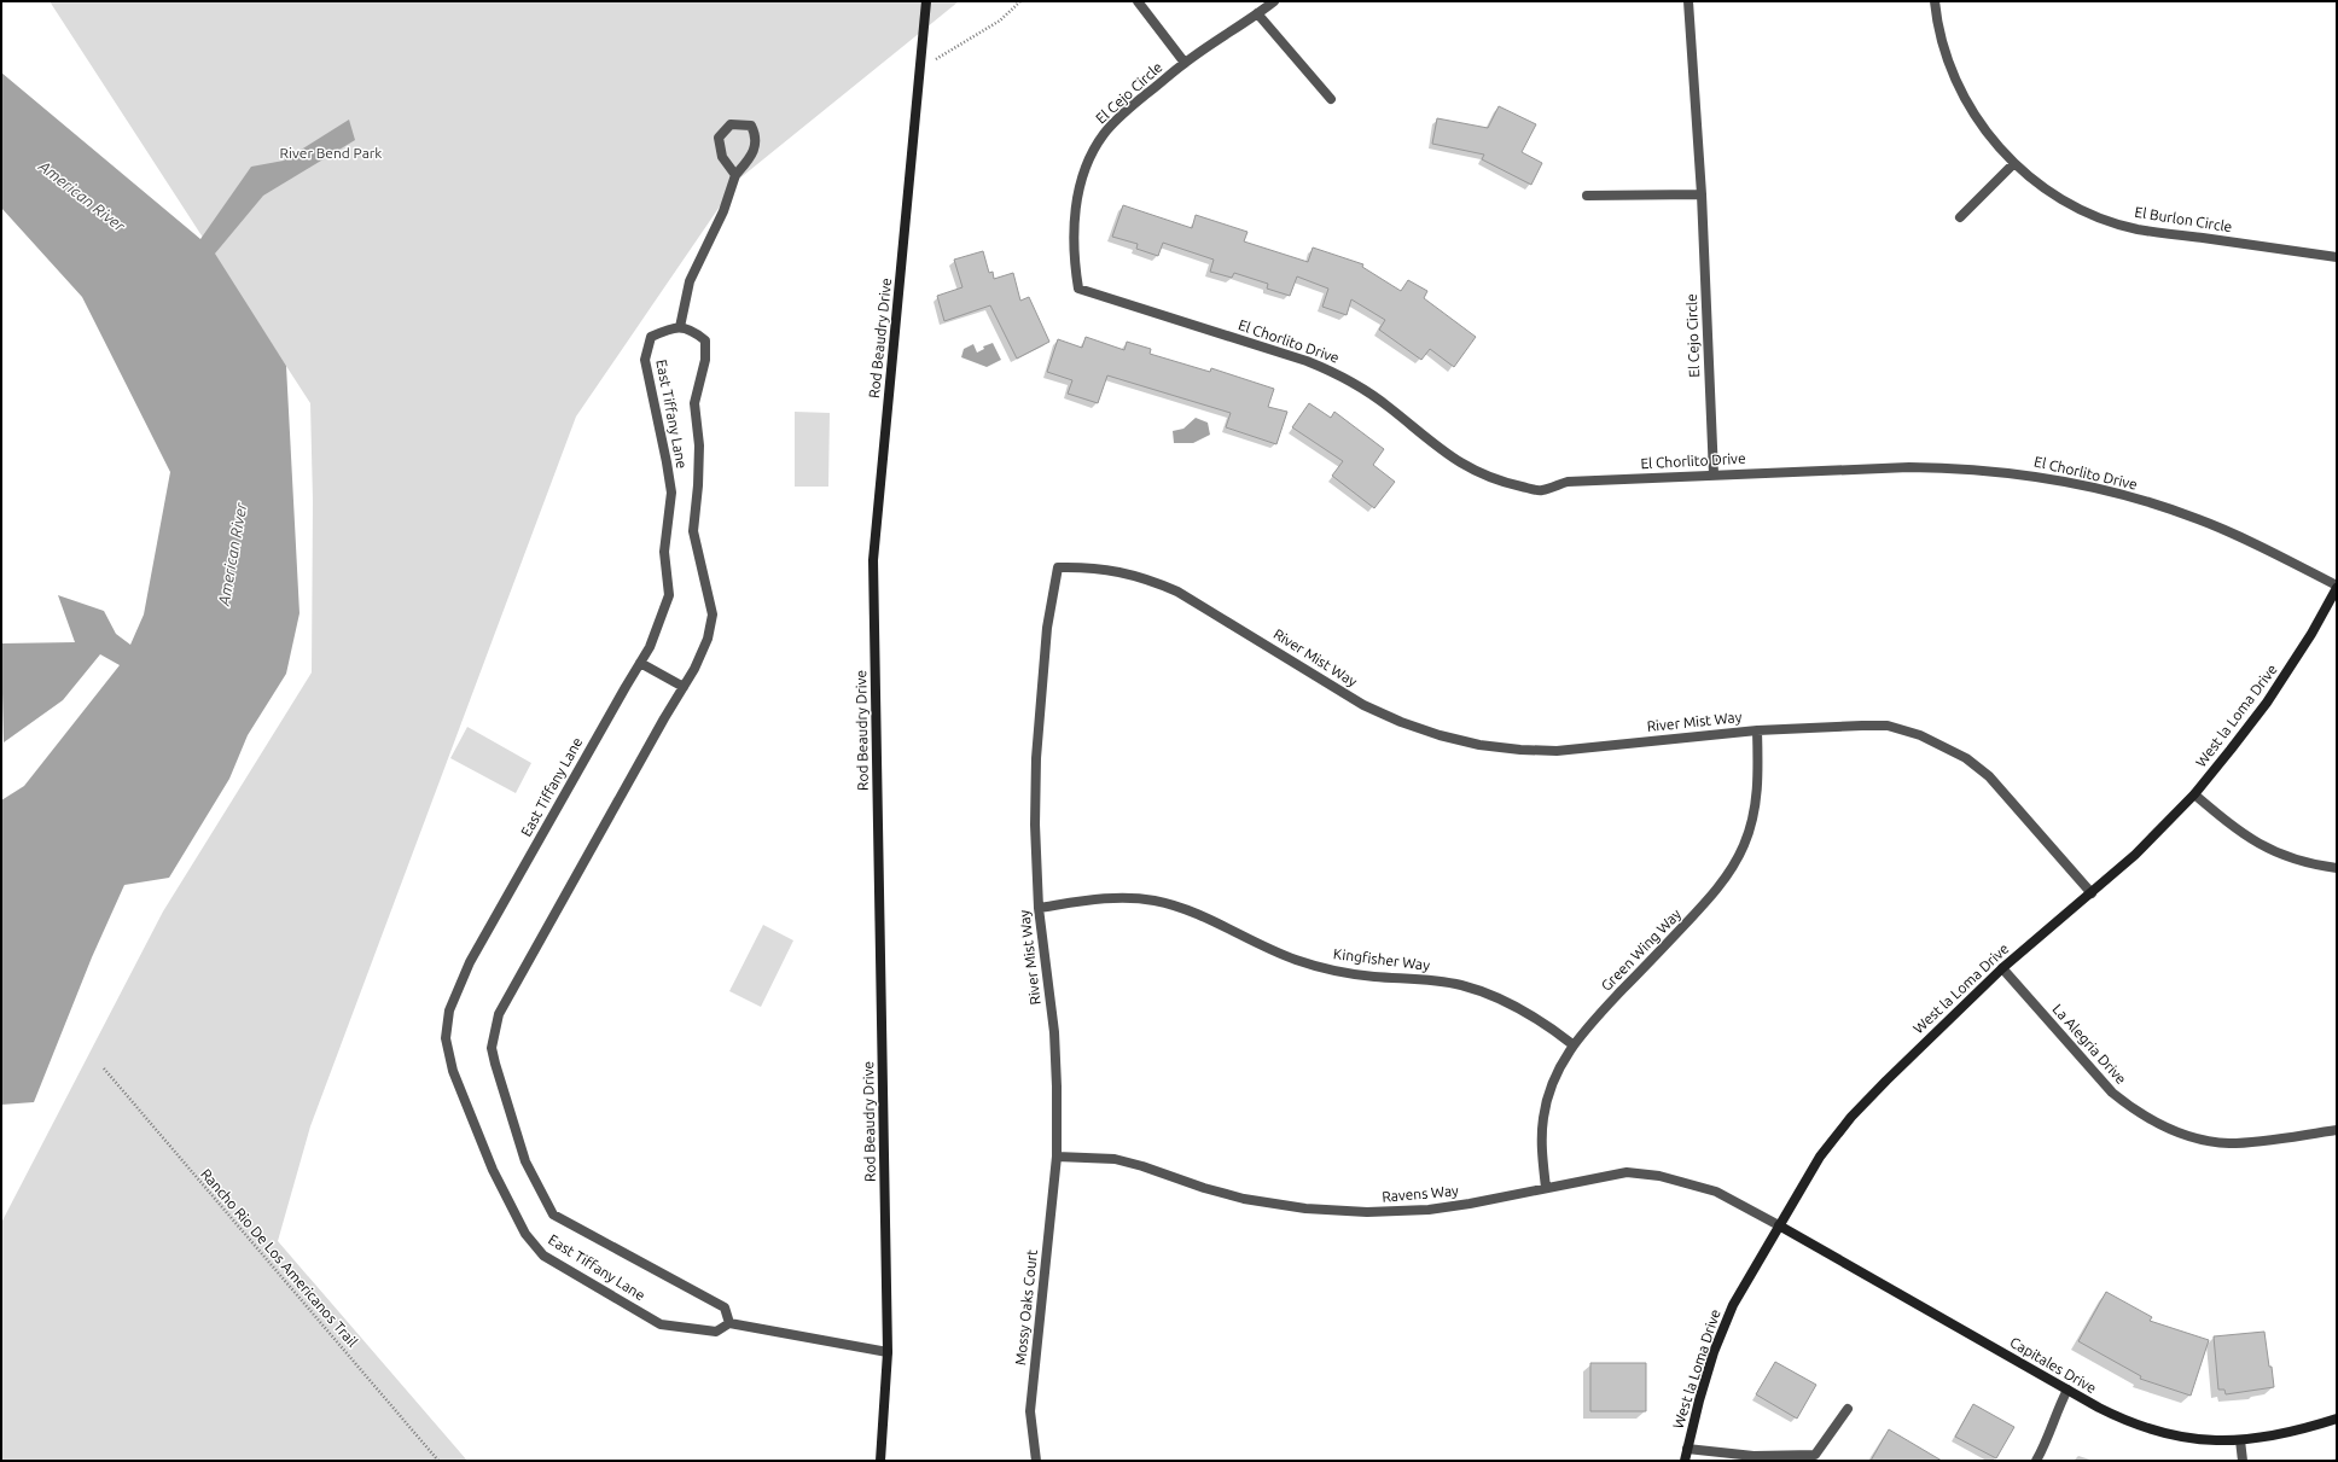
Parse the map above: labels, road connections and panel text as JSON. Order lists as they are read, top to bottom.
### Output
{
  "streets": {
    "street": [
      "El Cejo Circle",
      "El Burlon Circle",
      "Rod Beaudry Drive",
      "El Chorlito Drive",
      "East Tiffany Lane",
      "River Mist Way",
      "West la Loma Drive",
      "Green Wing Way",
      "Kingfisher Way",
      "La Alegria Drive",
      "Ravens Way",
      "Mossy Oaks Court",
      "Capitales Drive"
    ],
    "path": ["Rancho Rio De Los Americanos Trail"]
  },
  "crossings": [
    ["El Cejo Circle", "El Chorlito Drive"],
    ["Rod Beaudry Drive", "East Tiffany Lane"],
    ["El Chorlito Drive", "West la Loma Drive"],
    ["River Mist Way", "West la Loma Drive"],
    ["River Mist Way", "Green Wing Way"],
    ["River Mist Way", "Kingfisher Way"],
    ["River Mist Way", "Ravens Way"],
    ["River Mist Way", "Mossy Oaks Court"],
    ["West la Loma Drive", "La Alegria Drive"],
    ["West la Loma Drive", "Ravens Way"],
    ["West la Loma Drive", "Capitales Drive"],
    ["Green Wing Way", "Kingfisher Way"],
    ["Green Wing Way", "Ravens Way"],
    ["Ravens Way", "Mossy Oaks Court"],
    ["Ravens Way", "Capitales Drive"]
  ],
  "water": ["American River"],
  "parks": ["River Bend Park"]
}
